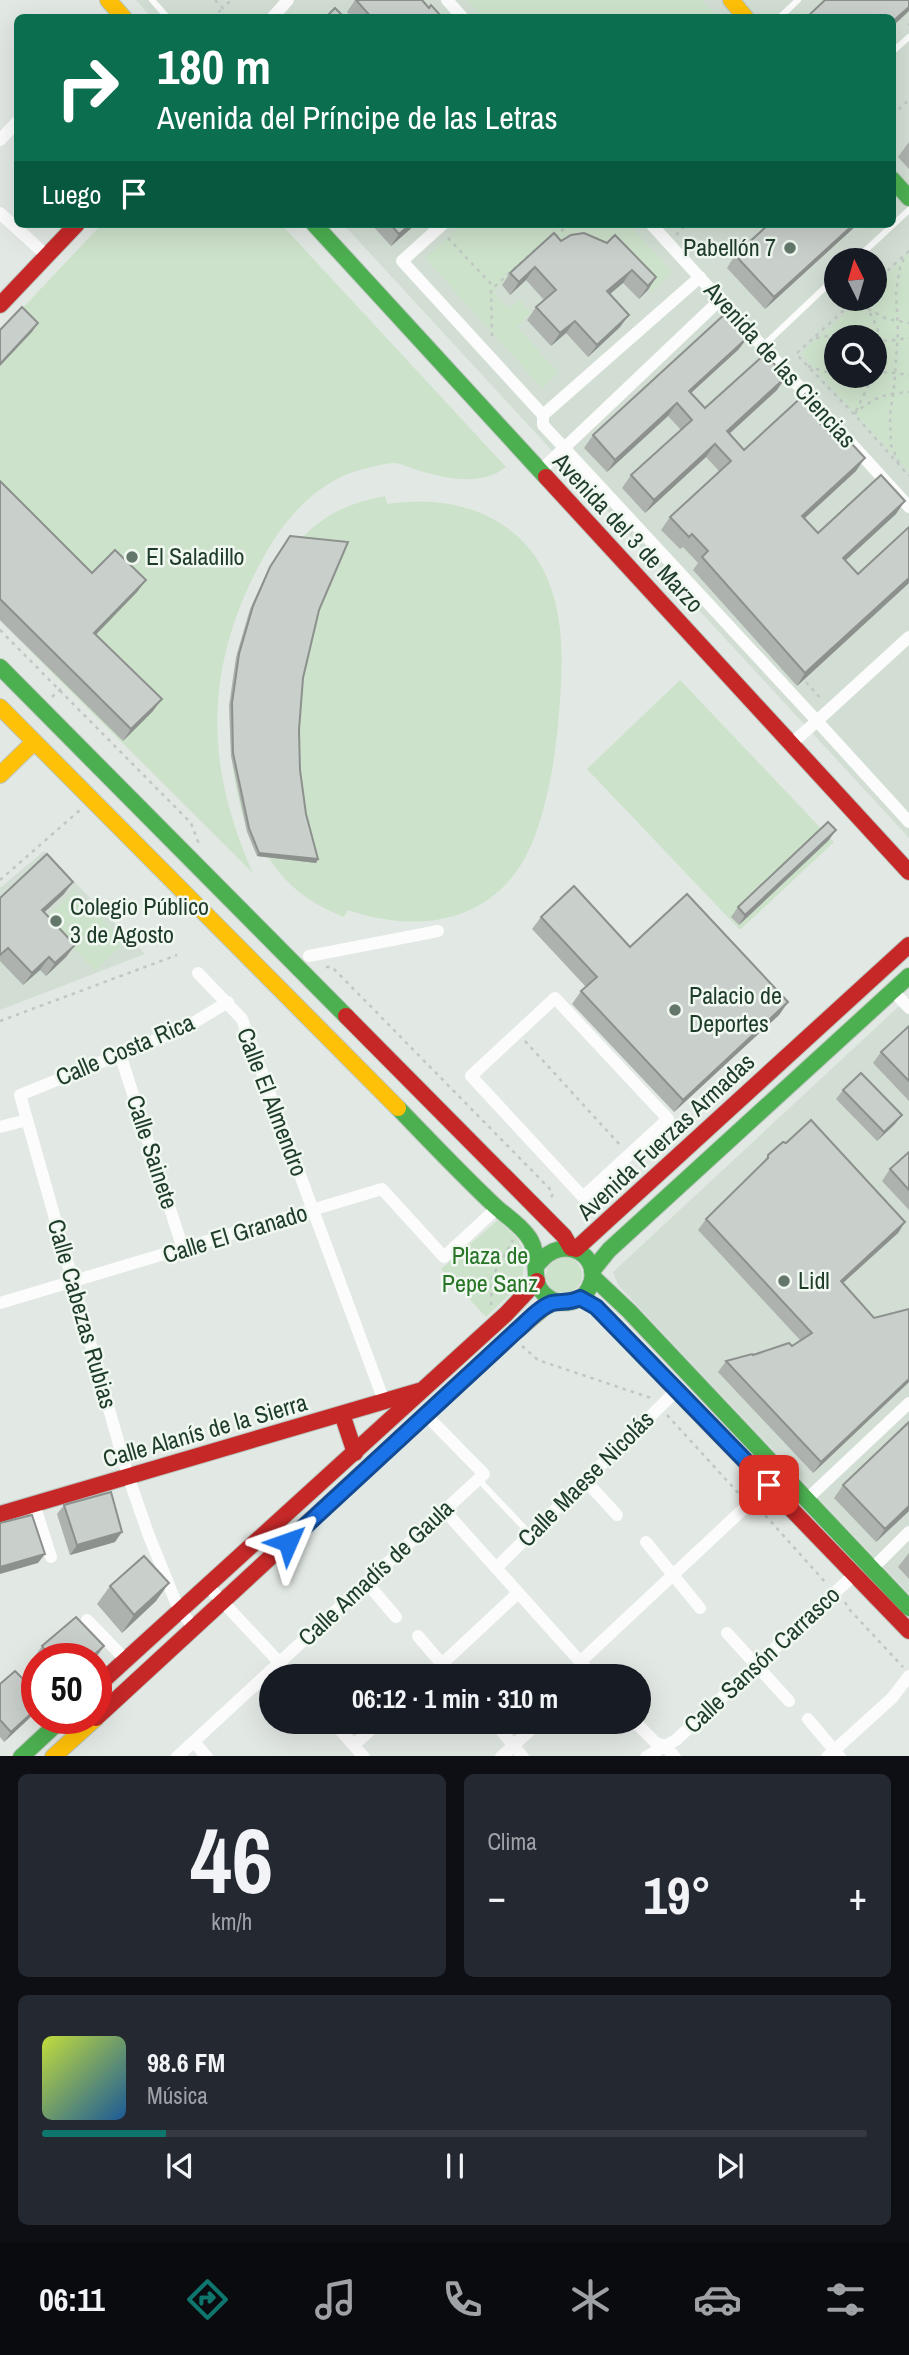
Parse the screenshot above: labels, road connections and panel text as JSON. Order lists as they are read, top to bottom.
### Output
{
  "streets": {
    "street": [
      "Avenida de las Ciencias",
      "Avenida del 3 de Marzo",
      "Calle Costa Rica",
      "Calle El Almendro",
      "Avenida Fuerzas Armadas",
      "Calle Sainete",
      "Calle El Granado",
      "Calle Cabezas Rubias",
      "Calle Alanís de la Sierra",
      "Calle Maese Nicolás",
      "Calle Amadís de Gaula",
      "Calle Sansón Carrasco"
    ]
  },
  "crossings": [
    ["Calle Costa Rica", "Calle El Almendro"],
    ["Calle Costa Rica", "Calle Sainete"],
    ["Calle Costa Rica", "Calle Cabezas Rubias"],
    ["Calle El Almendro", "Calle El Granado"],
    ["Calle El Almendro", "Calle Alanís de la Sierra"],
    ["Calle Sainete", "Calle El Granado"],
    ["Calle El Granado", "Calle Cabezas Rubias"],
    ["Calle Cabezas Rubias", "Calle Alanís de la Sierra"]
  ],
  "parks": ["Plaza de Pepe Sanz"],
  "places": [
    "Pabellón 7",
    "El Saladillo",
    "Colegio Público 3 de Agosto",
    "Palacio de Deportes",
    "Lidl"
  ],
  "north": "top",
  "page": {
    "turn": ["180 m", "Avenida del Príncipe de las Letras"],
    "then": "Luego",
    "limit": "50",
    "trip": "06:12 · 1 min · 310 m",
    "tile": [
      ["46", "km/h"],
      "Clima"
    ],
    "heat": ["−", "19°", "+"],
    "song": ["98.6 FM", "Música"],
    "tabs": "06:11"
  }
}
